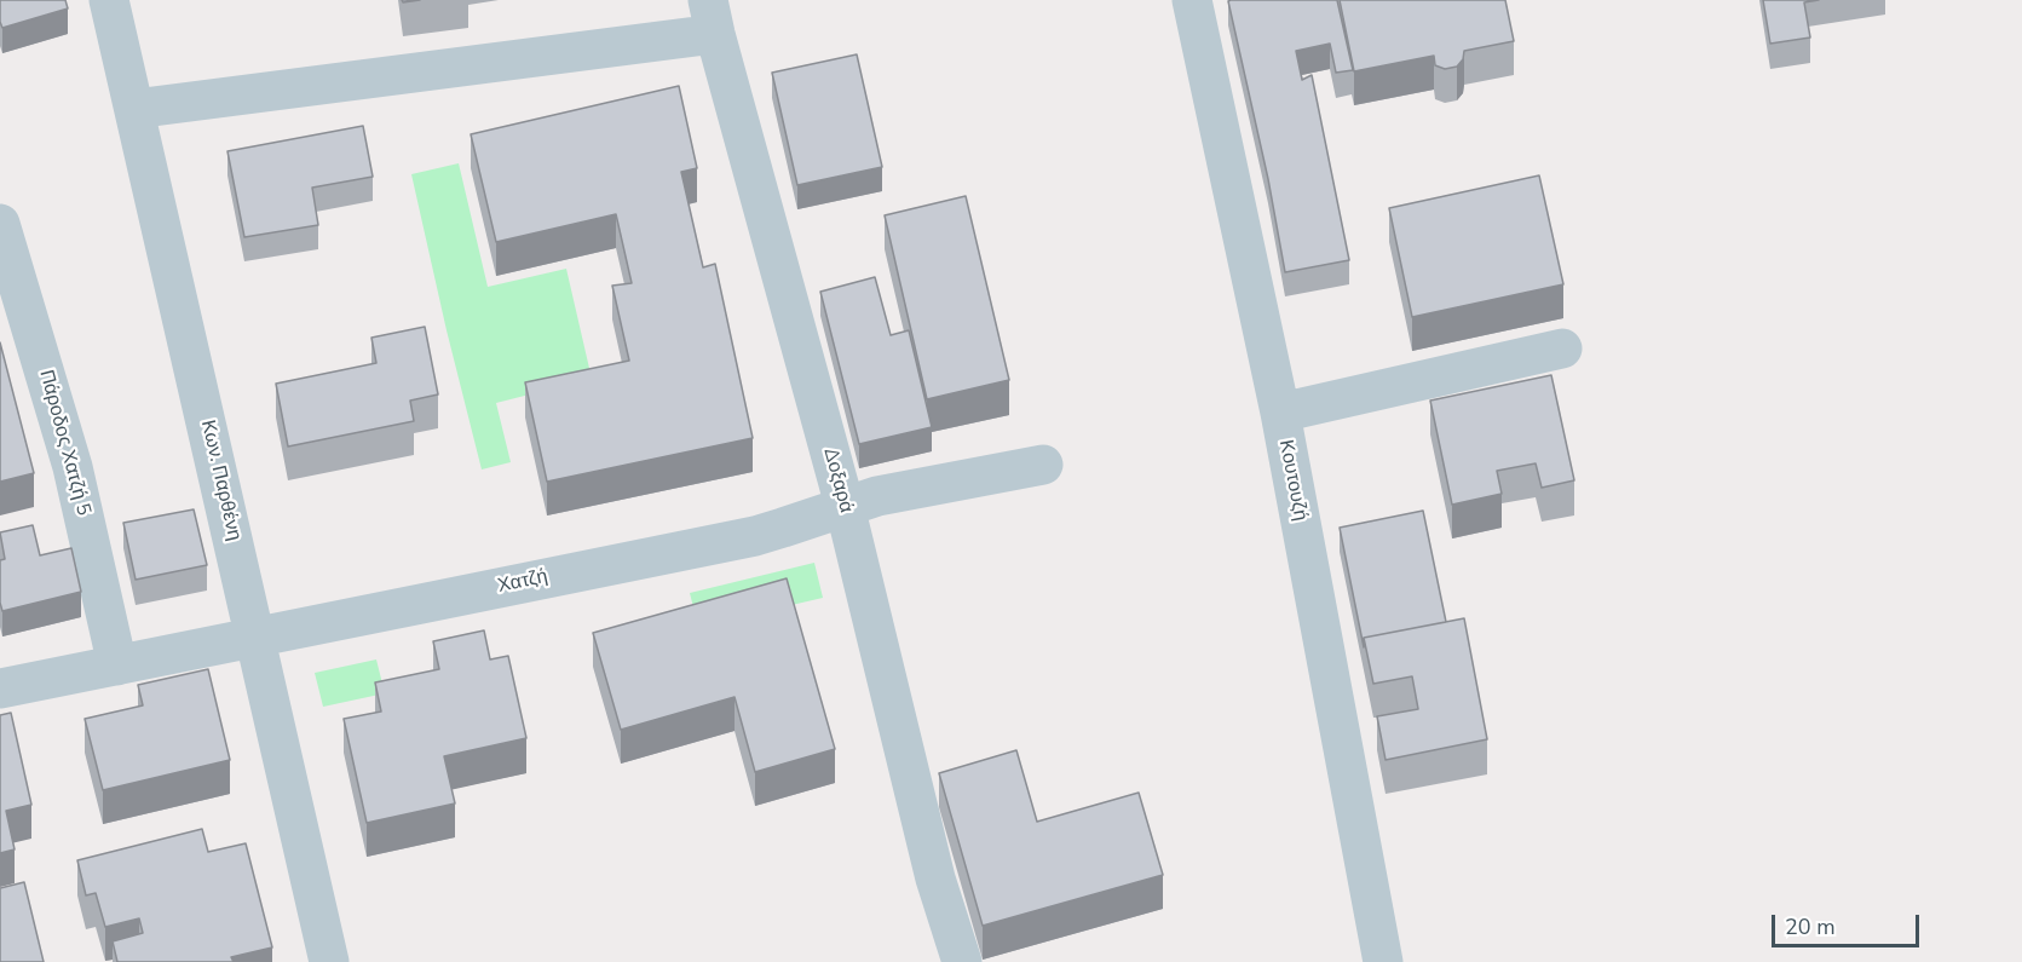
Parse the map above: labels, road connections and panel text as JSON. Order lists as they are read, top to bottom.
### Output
{
  "streets": {
    "street": [
      "Πάροδος Χατζή 5",
      "Κων. Παρθένη",
      "Δοξαρά",
      "Κουτουζή",
      "Χατζή"
    ]
  },
  "crossings": [
    ["Πάροδος Χατζή 5", "Χατζή"],
    ["Κων. Παρθένη", "Χατζή"],
    ["Δοξαρά", "Χατζή"]
  ],
  "scale_bar": "20 m"
}
